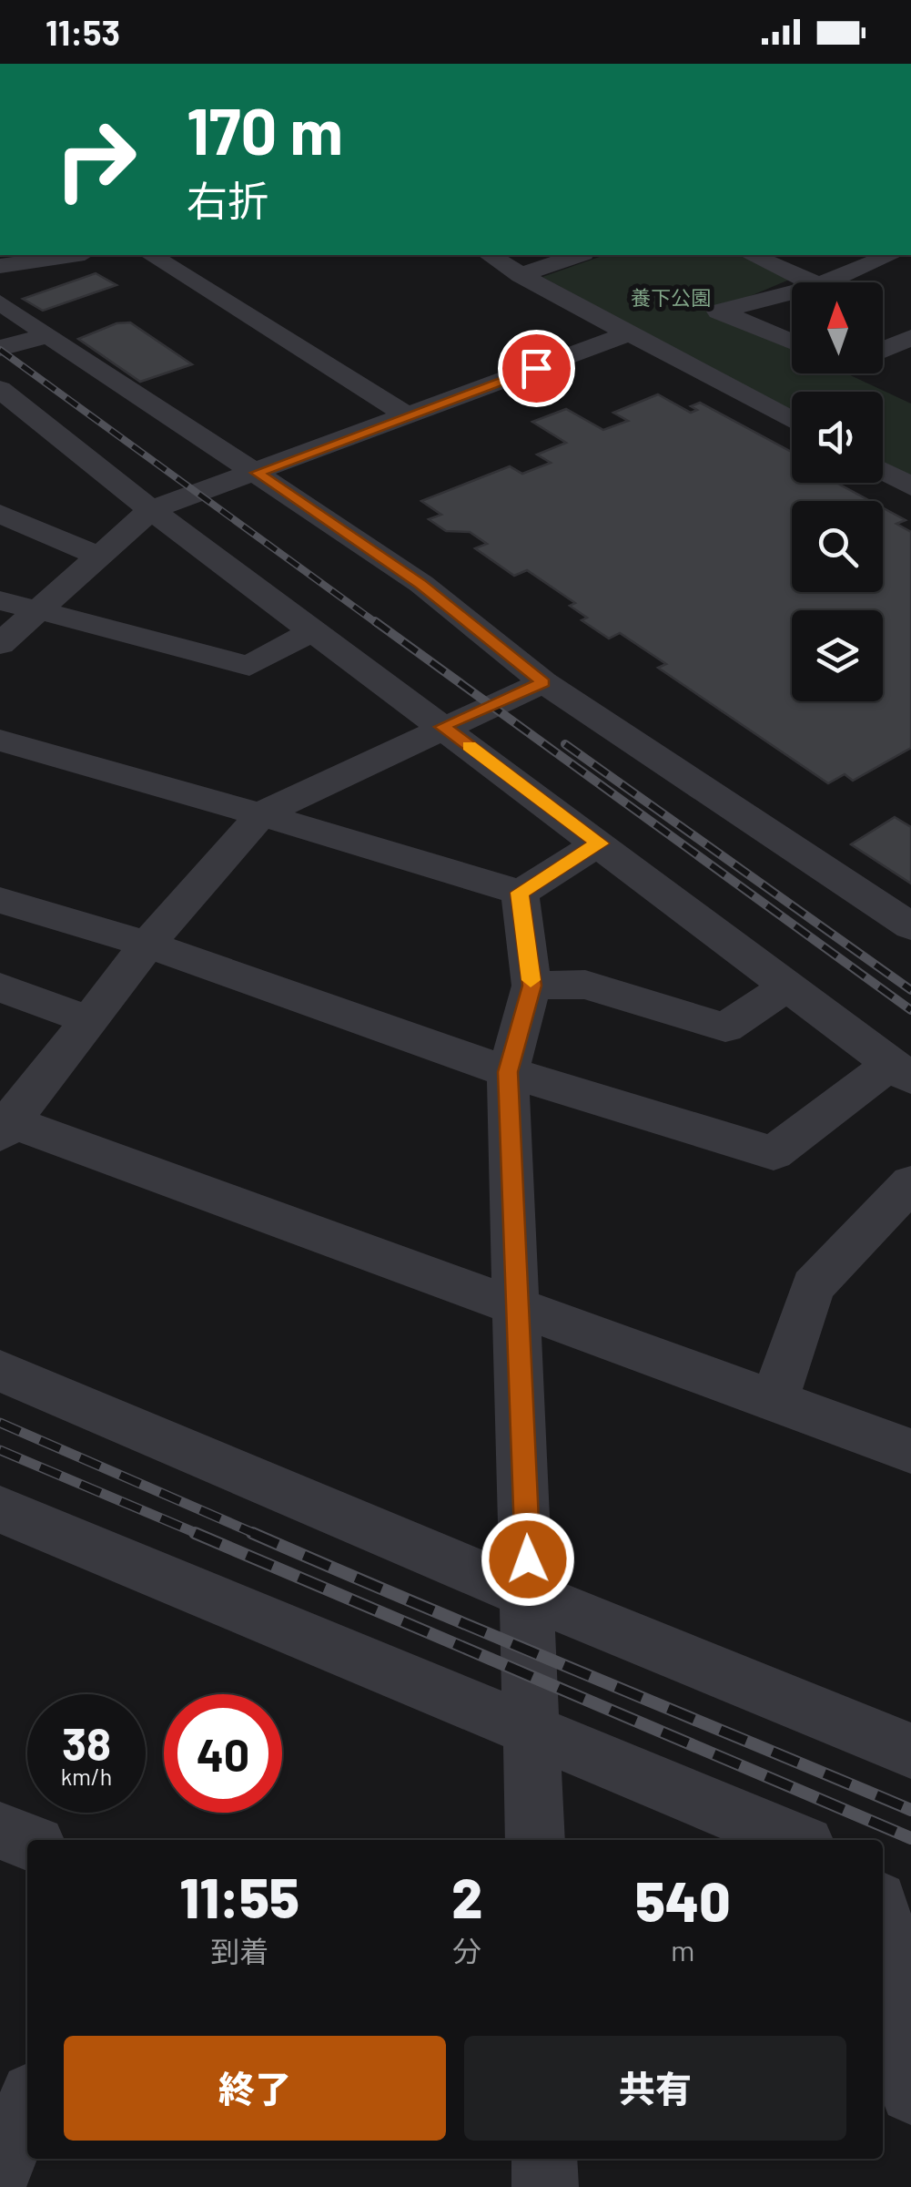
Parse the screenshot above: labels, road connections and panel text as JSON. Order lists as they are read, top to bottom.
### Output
{
  "parks": ["養下公園"],
  "north": "top",
  "page": {
    "status": "11:53",
    "turn": ["170 m", "右折"],
    "speed": "38 km/h",
    "limit": "40",
    "eta": [
      "11:55",
      "到着",
      "2",
      "分",
      "540",
      "m"
    ],
    "buttons": ["終了", "共有"]
  }
}
